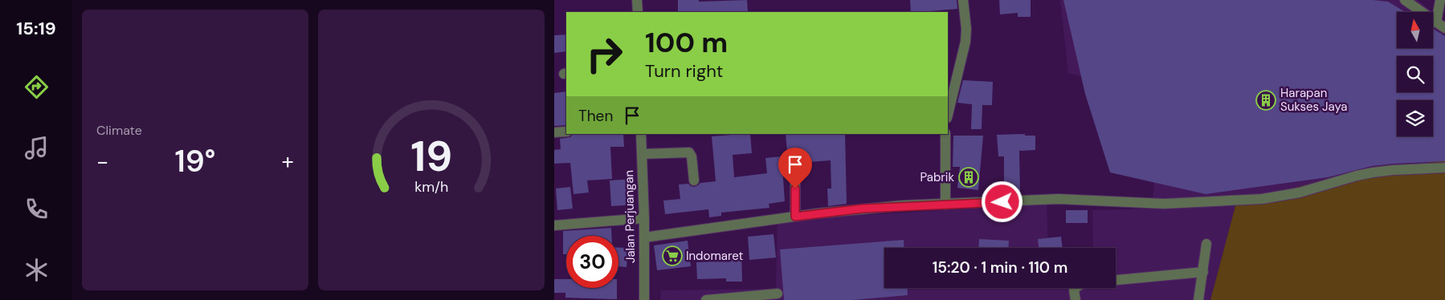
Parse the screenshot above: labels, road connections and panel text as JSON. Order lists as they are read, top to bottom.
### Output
{
  "streets": {
    "street": ["Jalan Perjuangan"]
  },
  "places": {
    "building": ["Harapan Sukses Jaya", "Pabrik"],
    "supermarket": ["Indomaret"]
  },
  "north": "top",
  "page": {
    "tabs": "15:19",
    "tile": "Climate",
    "turn": ["100 m", "Turn right"],
    "then": "Then",
    "heat": ["−", "19°", "+"],
    "limit": "30",
    "trip": "15:20 · 1 min · 110 m",
    "gauge": ["19", "km/h"]
  }
}
